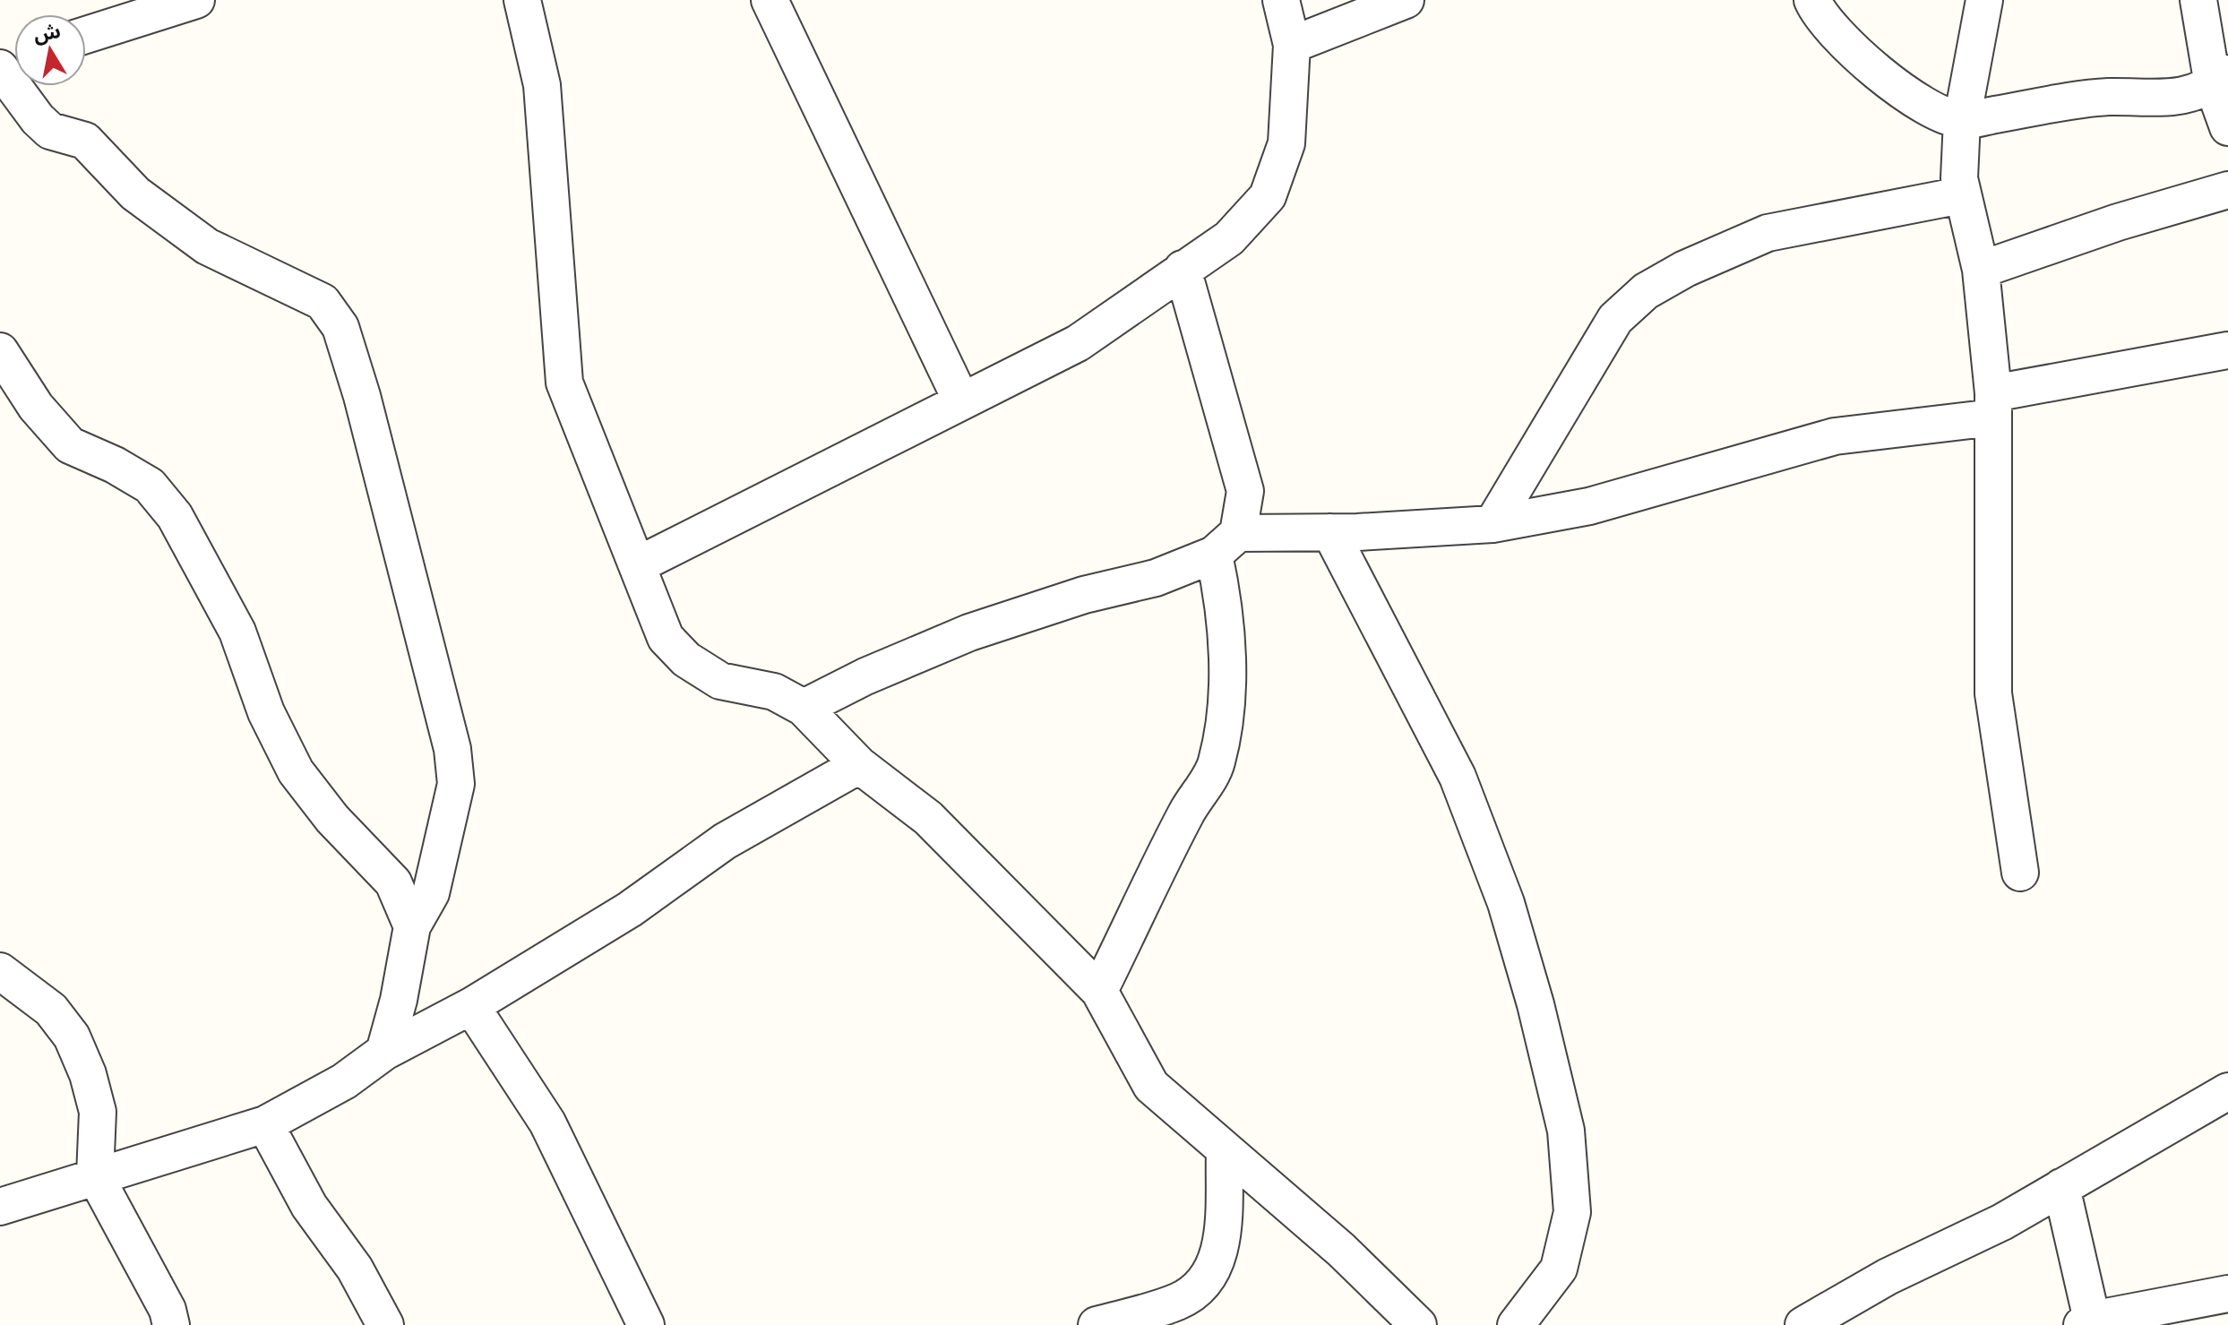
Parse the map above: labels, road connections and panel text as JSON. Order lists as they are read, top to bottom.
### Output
{
  "north": "top"
}
